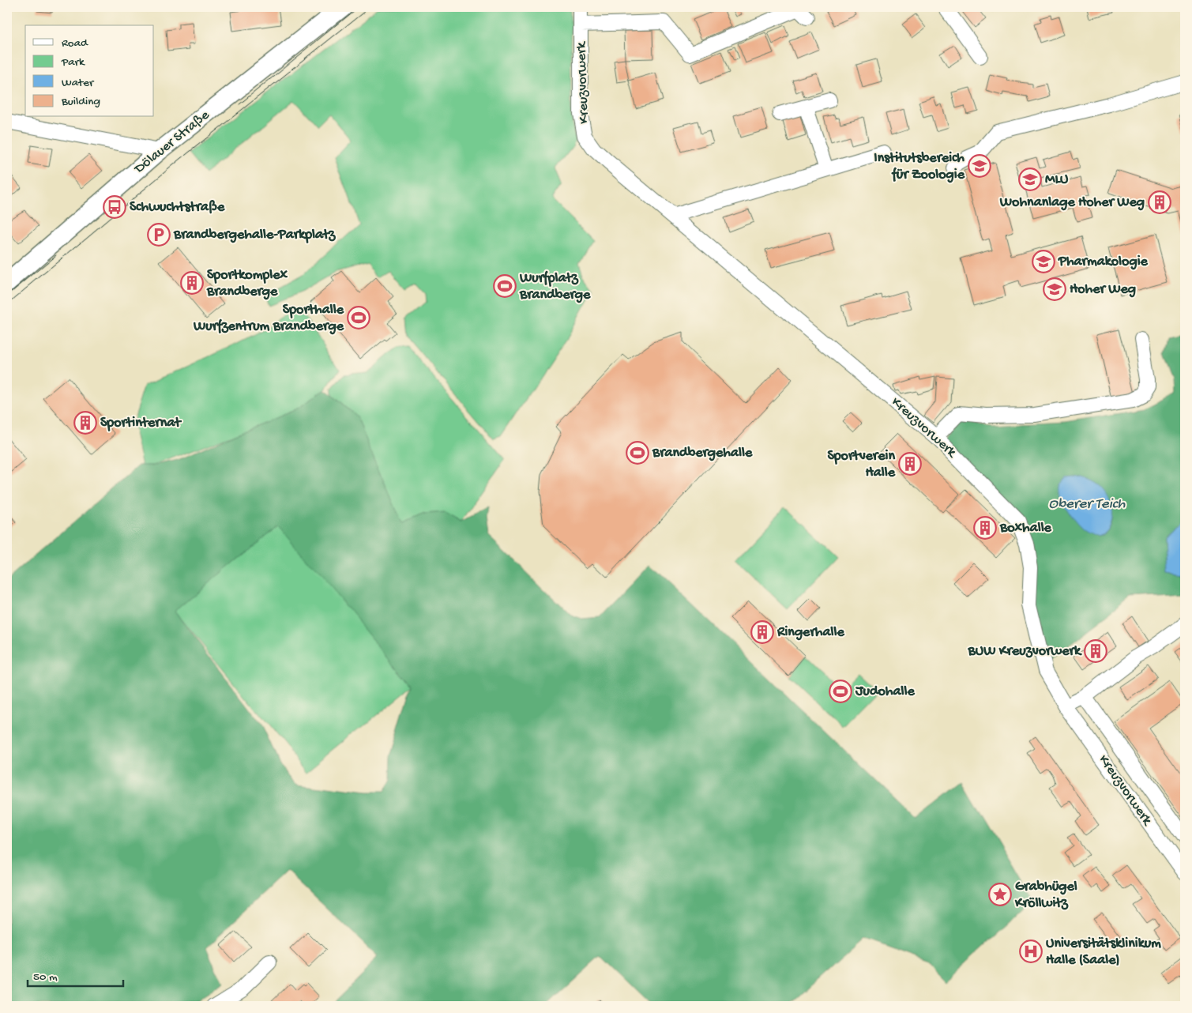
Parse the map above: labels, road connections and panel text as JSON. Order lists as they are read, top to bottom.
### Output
{
  "streets": {
    "main road": ["Dölauer Straße"],
    "street": ["Kreuzvorwerk"]
  },
  "water": ["Oberer Teich"],
  "places": {
    "school or university": [
      "Institutsbereich für Zoologie",
      "MLU",
      "Pharmakologie",
      "Hoher Weg"
    ],
    "building": [
      "Wohnanlage Hoher Weg",
      "Sportkomplex Brandberge",
      "Sportinternat",
      "Sportverein Halle",
      "Boxhalle",
      "Ringerhalle",
      "BUW Kreuzvorwerk"
    ],
    "bus stop": ["Schwuchtstraße"],
    "parking": ["Brandbergehalle-Parkplatz"],
    "sports": [
      "Wurfplatz Brandberge",
      "Sporthalle Wurfzentrum Brandberge",
      "Brandbergehalle",
      "Judohalle"
    ],
    "place": ["Grabhügel Kröllwitz"],
    "hospital": ["Universitätsklinikum Halle (Saale)"]
  },
  "legend": [
    "Road",
    "Park",
    "Water",
    "Building"
  ],
  "scale_bar": "50 m"
}
